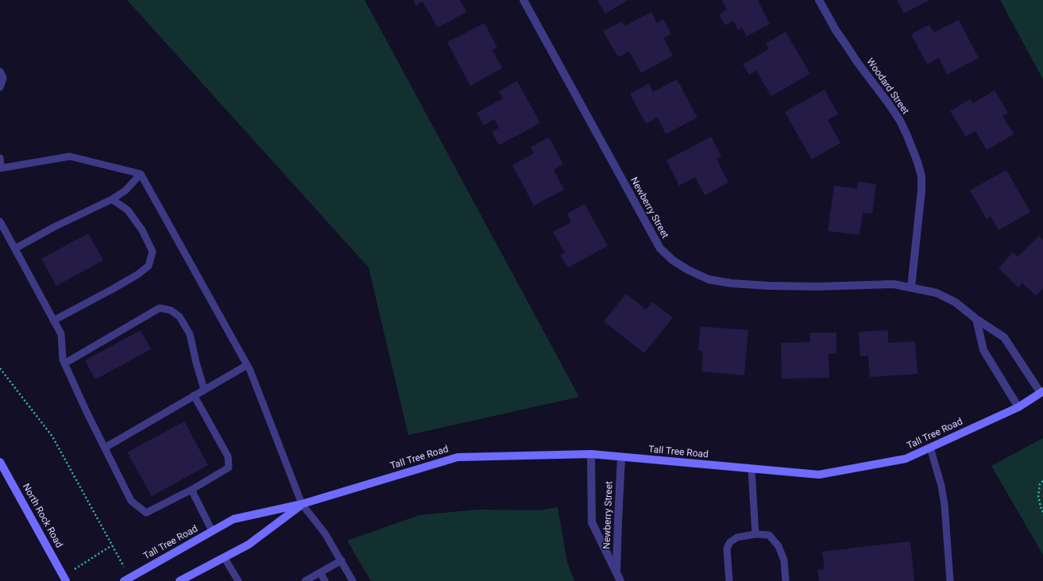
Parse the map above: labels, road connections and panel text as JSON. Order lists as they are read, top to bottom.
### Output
{
  "streets": {
    "street": [
      "Woodard Street",
      "Newberry Street",
      "Tall Tree Road",
      "North Rock Road"
    ]
  },
  "crossings": [
    ["Woodard Street", "Newberry Street"],
    ["Newberry Street", "Tall Tree Road"]
  ]
}
